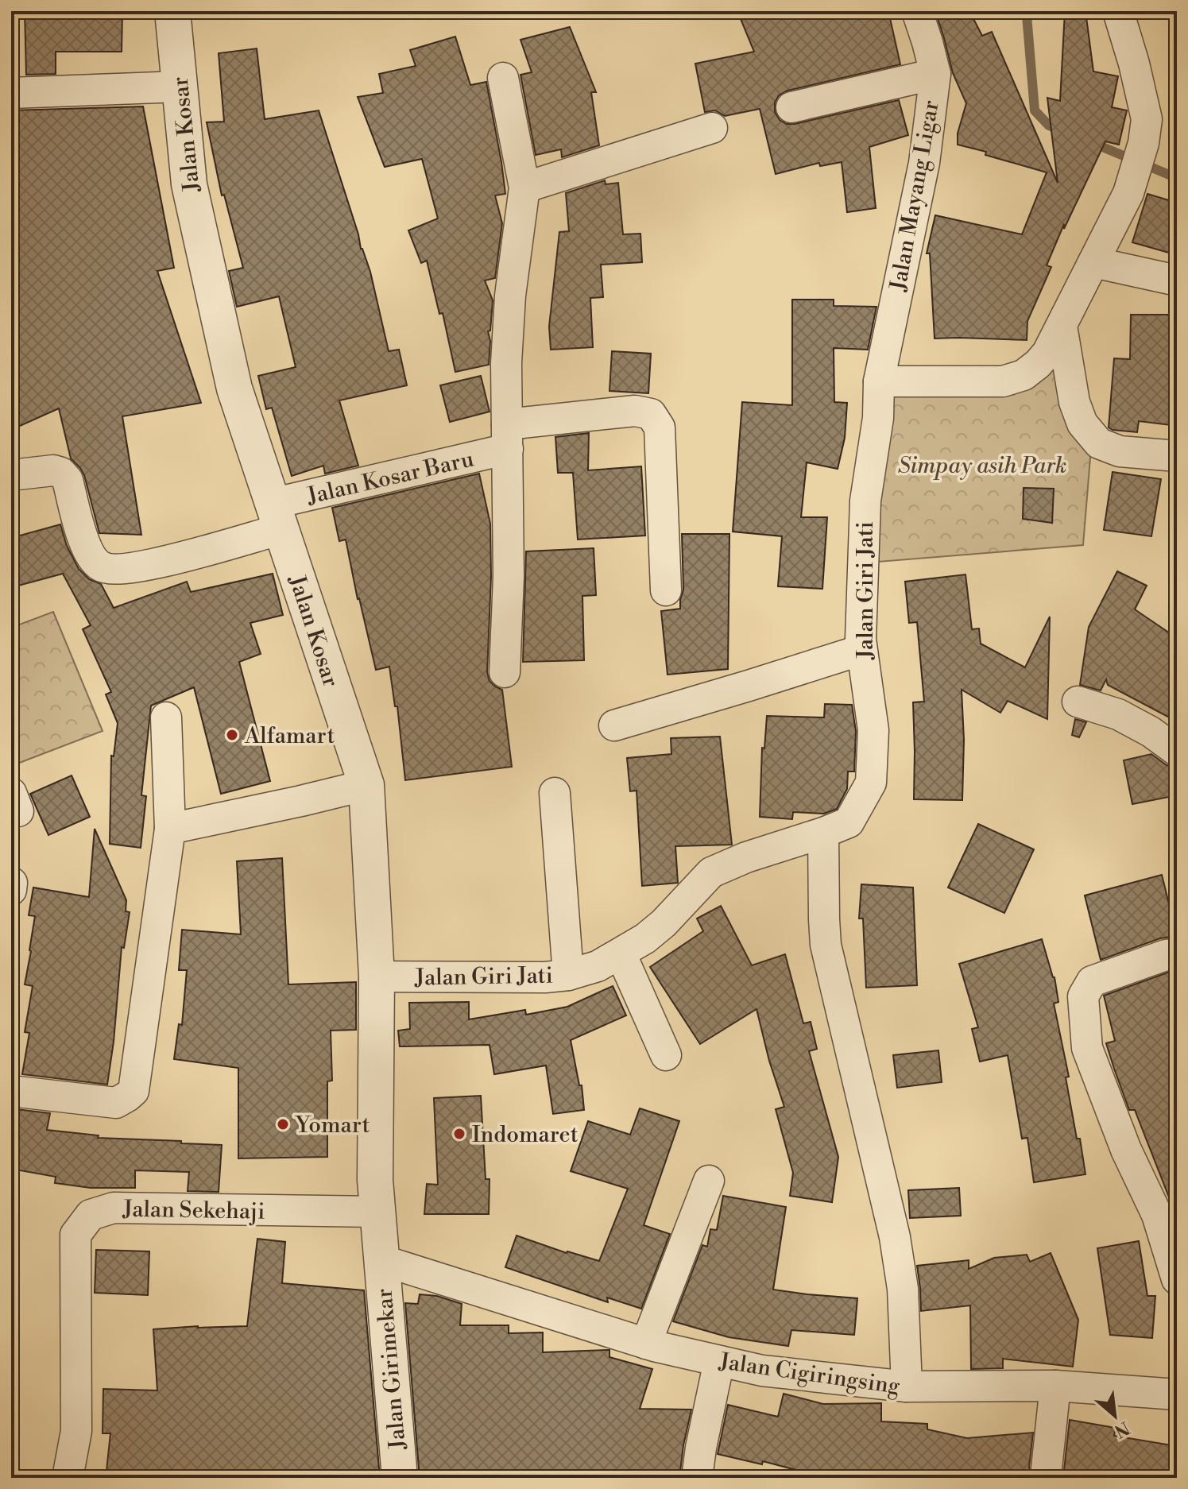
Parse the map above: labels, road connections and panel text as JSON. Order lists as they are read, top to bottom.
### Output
{
  "streets": {
    "street": [
      "Jalan Kosar",
      "Jalan Mayang Ligar",
      "Jalan Kosar Baru",
      "Jalan Giri Jati",
      "Jalan Sekehaji",
      "Jalan Girimekar",
      "Jalan Cigiringsing"
    ]
  },
  "crossings": [
    ["Jalan Kosar", "Jalan Kosar Baru"],
    ["Jalan Kosar", "Jalan Giri Jati"],
    ["Jalan Kosar", "Jalan Sekehaji"],
    ["Jalan Kosar", "Jalan Girimekar"],
    ["Jalan Kosar", "Jalan Cigiringsing"],
    ["Jalan Mayang Ligar", "Jalan Giri Jati"],
    ["Jalan Girimekar", "Jalan Cigiringsing"]
  ],
  "parks": ["Simpay asih Park"],
  "places": ["Alfamart", "Yomart", "Indomaret"],
  "north": "bottom right"
}
